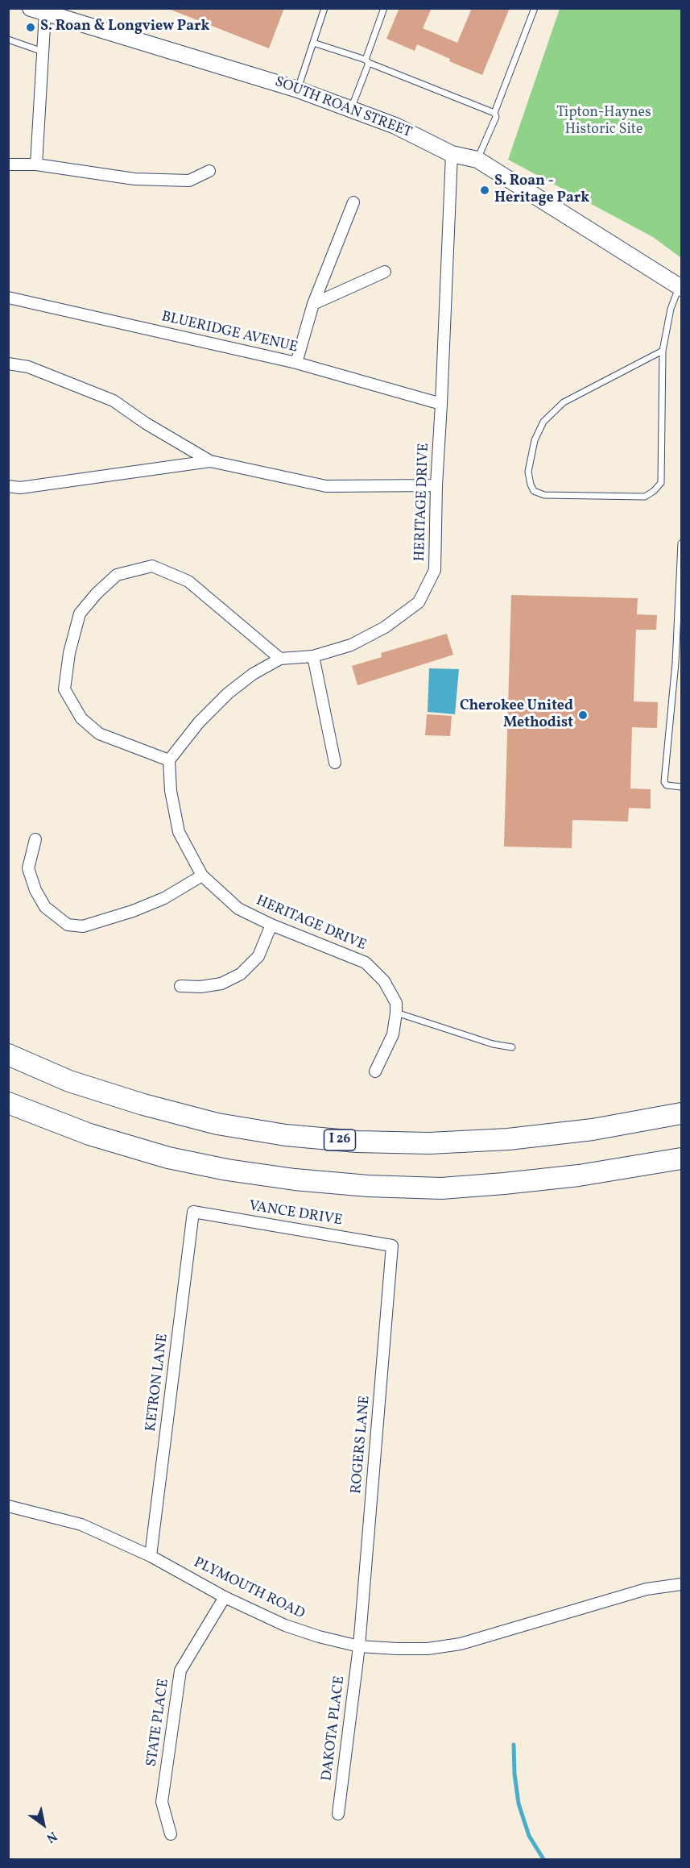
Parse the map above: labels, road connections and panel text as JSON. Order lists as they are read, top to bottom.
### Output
{
  "streets": {
    "highway": ["I 26"],
    "main road": ["SOUTH ROAN STREET"],
    "street": [
      "BLUERIDGE AVENUE",
      "HERITAGE DRIVE",
      "VANCE DRIVE",
      "KETRON LANE",
      "ROGERS LANE",
      "PLYMOUTH ROAD",
      "STATE PLACE",
      "DAKOTA PLACE"
    ]
  },
  "crossings": [
    ["SOUTH ROAN STREET", "HERITAGE DRIVE"],
    ["BLUERIDGE AVENUE", "HERITAGE DRIVE"],
    ["VANCE DRIVE", "KETRON LANE"],
    ["VANCE DRIVE", "ROGERS LANE"],
    ["KETRON LANE", "PLYMOUTH ROAD"],
    ["ROGERS LANE", "PLYMOUTH ROAD"],
    ["ROGERS LANE", "DAKOTA PLACE"],
    ["PLYMOUTH ROAD", "STATE PLACE"],
    ["PLYMOUTH ROAD", "DAKOTA PLACE"]
  ],
  "parks": ["Tipton-Haynes Historic Site"],
  "places": ["S. Roan & Longview Park", "S. Roan - Heritage Park", "Cherokee United Methodist"],
  "north": "bottom right"
}
